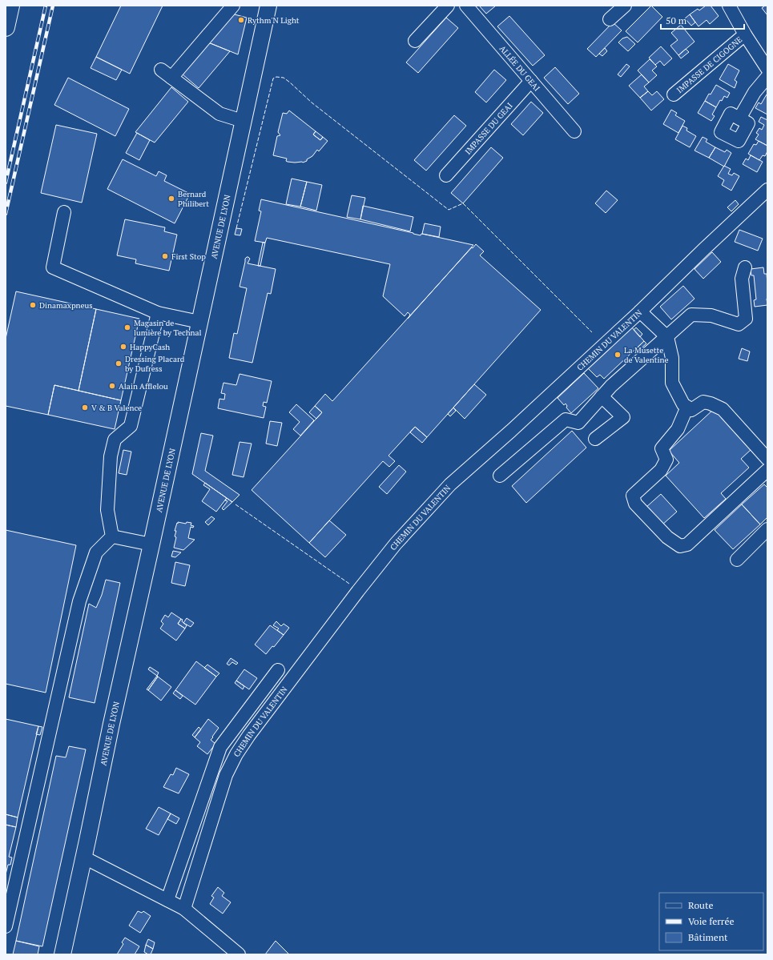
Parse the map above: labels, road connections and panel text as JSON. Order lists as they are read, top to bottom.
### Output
{
  "streets": {
    "main road": ["AVENUE DE LYON"],
    "street": [
      "IMPASSE DE CIGOGNE",
      "ALLÉE DU GEAI",
      "IMPASSE DU GEAI",
      "CHEMIN DU VALENTIN"
    ]
  },
  "crossings": [
    ["ALLÉE DU GEAI", "IMPASSE DU GEAI"]
  ],
  "places": [
    "Rythm'N Light",
    "Bernard Philibert",
    "First Stop",
    "Dinamaxpneus",
    "Magasin de lumière by Technal",
    "HappyCash",
    "La Musette de Valentine",
    "Dressing Placard by Dufress",
    "Alain Afflelou",
    "V & B Valence"
  ],
  "legend": ["Route", "Voie ferrée", "Bâtiment"],
  "scale_bar": "50 m"
}
